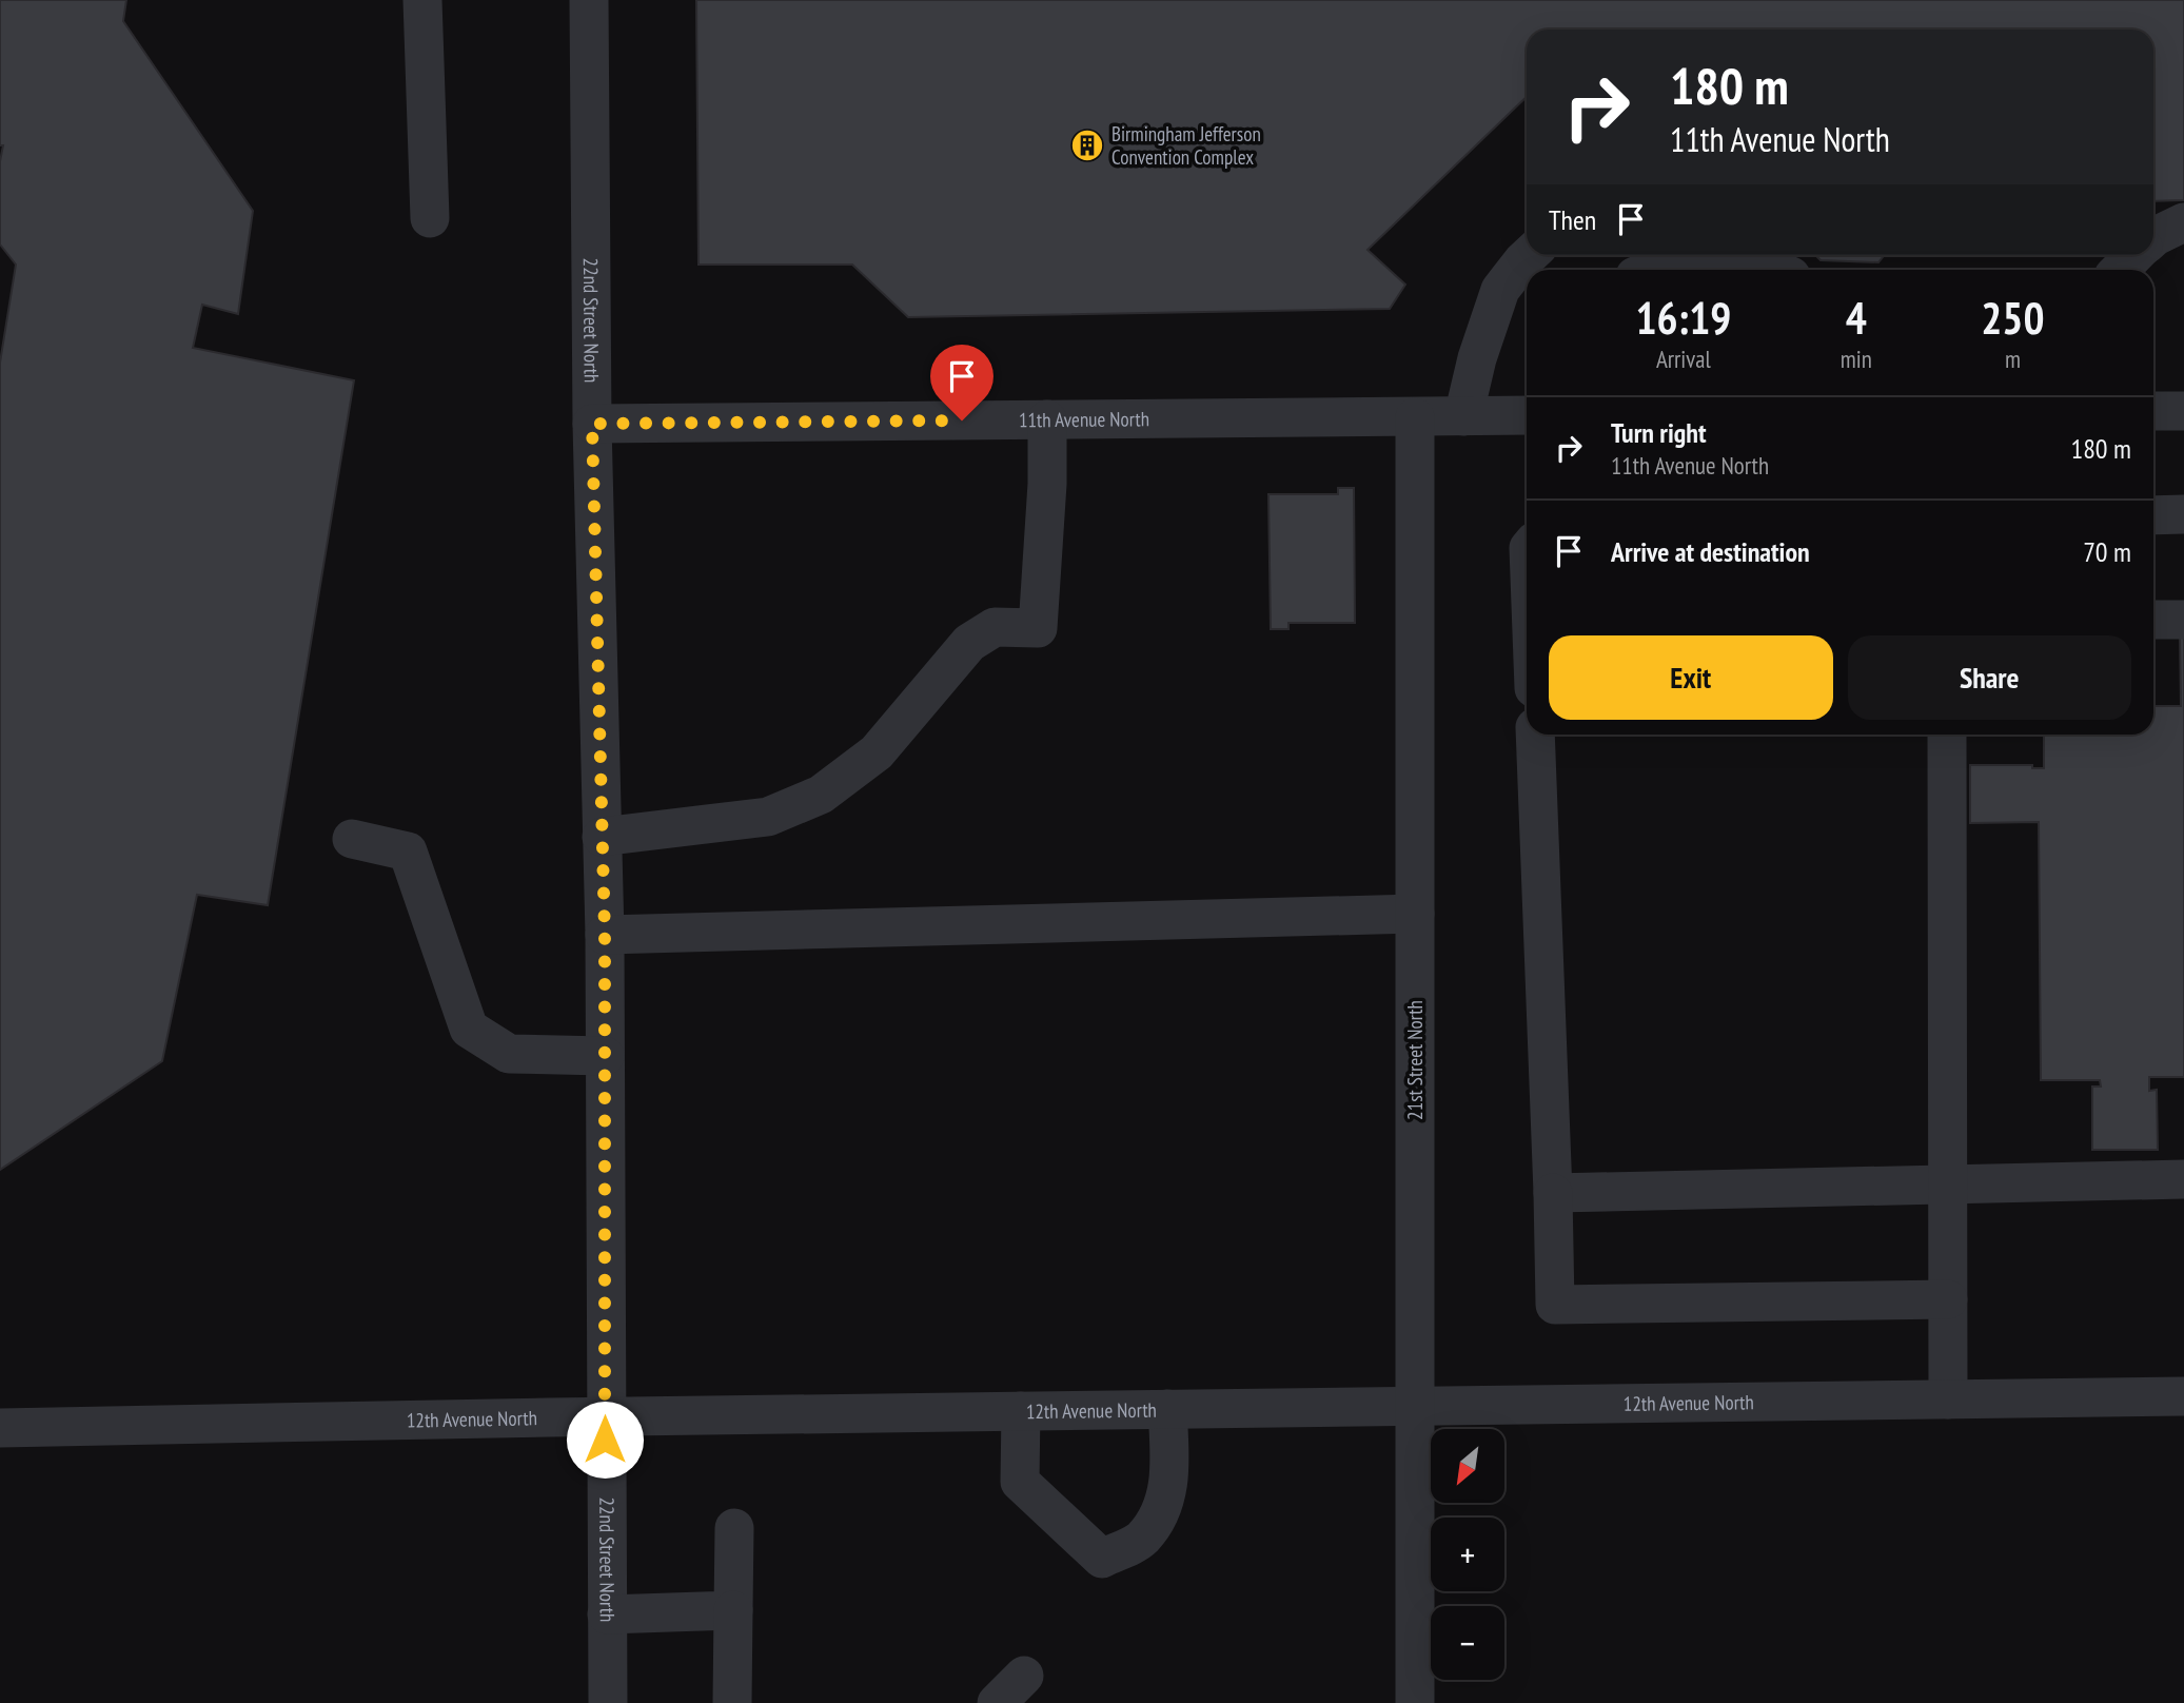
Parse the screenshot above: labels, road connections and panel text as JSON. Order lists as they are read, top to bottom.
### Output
{
  "streets": {
    "street": [
      "22nd Street North",
      "11th Avenue North",
      "21st Street North",
      "12th Avenue North"
    ]
  },
  "crossings": [
    ["22nd Street North", "11th Avenue North"],
    ["22nd Street North", "12th Avenue North"],
    ["11th Avenue North", "21st Street North"],
    ["21st Street North", "12th Avenue North"]
  ],
  "places": {
    "building": ["Birmingham Jefferson Convention Complex"]
  },
  "north": "bottom left",
  "page": {
    "turn": ["180 m", "11th Avenue North"],
    "then": "Then",
    "eta": [
      "16:19",
      "Arrival",
      "4",
      "min",
      "250",
      "m"
    ],
    "list": [
      {
        "name": "Turn right",
        "note": "11th Avenue North",
        "value": "180 m"
      },
      {
        "name": "Arrive at destination",
        "value": "70 m"
      }
    ],
    "buttons": ["Exit", "Share"],
    "map_buttons": ["+", "−"]
  }
}
